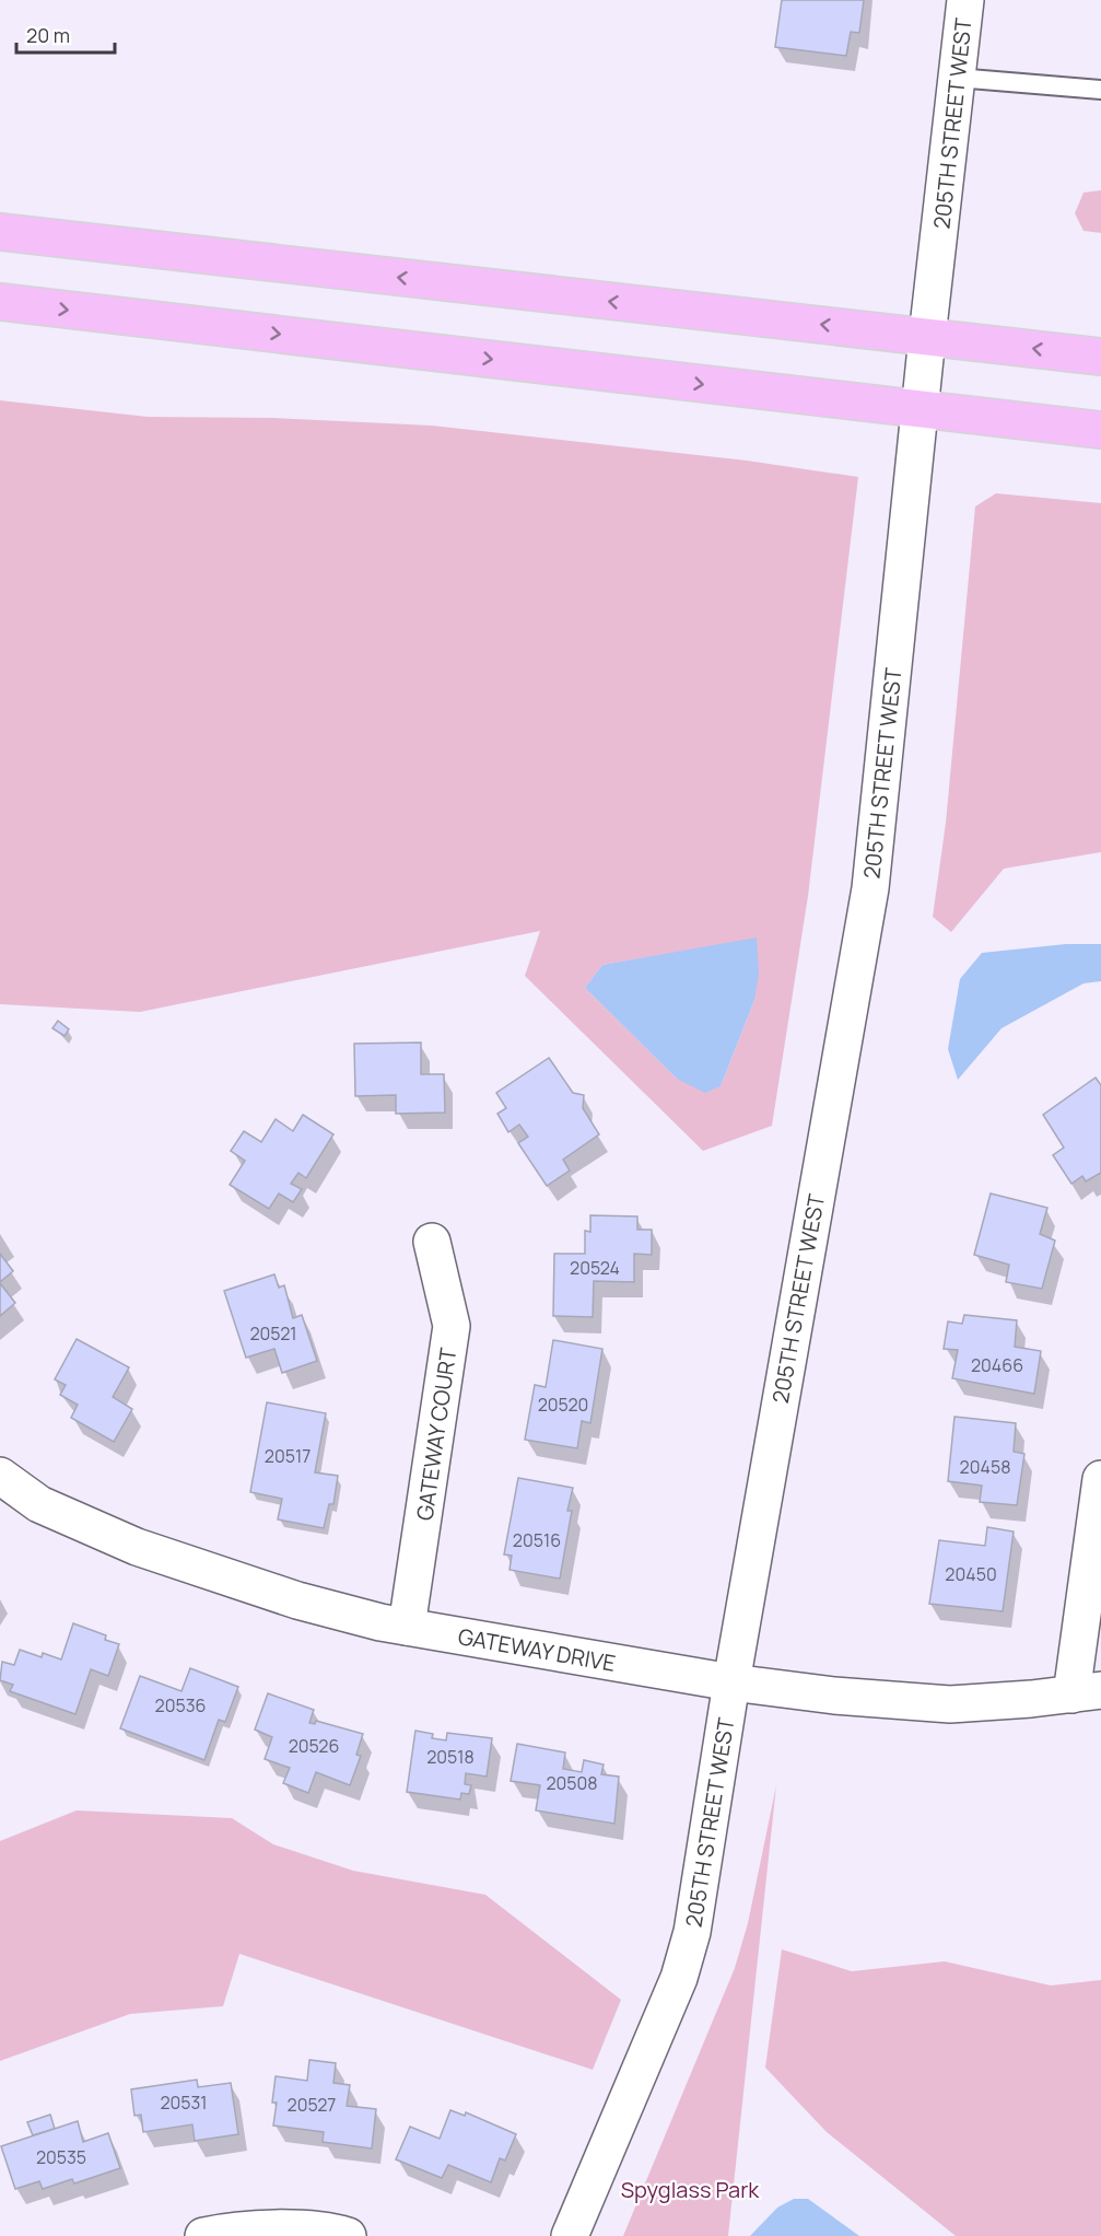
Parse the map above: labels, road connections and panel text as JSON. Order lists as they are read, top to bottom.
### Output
{
  "streets": {
    "street": ["205TH STREET WEST", "GATEWAY COURT", "GATEWAY DRIVE"]
  },
  "crossings": [
    ["205TH STREET WEST", "GATEWAY DRIVE"],
    ["GATEWAY COURT", "GATEWAY DRIVE"]
  ],
  "parks": ["Spyglass Park"],
  "house_numbers": [
    "20524",
    "20521",
    "20466",
    "20520",
    "20517",
    "20458",
    "20516",
    "20450",
    "20536",
    "20526",
    "20518",
    "20508",
    "20531",
    "20527",
    "20535"
  ],
  "scale_bar": "20 m"
}
